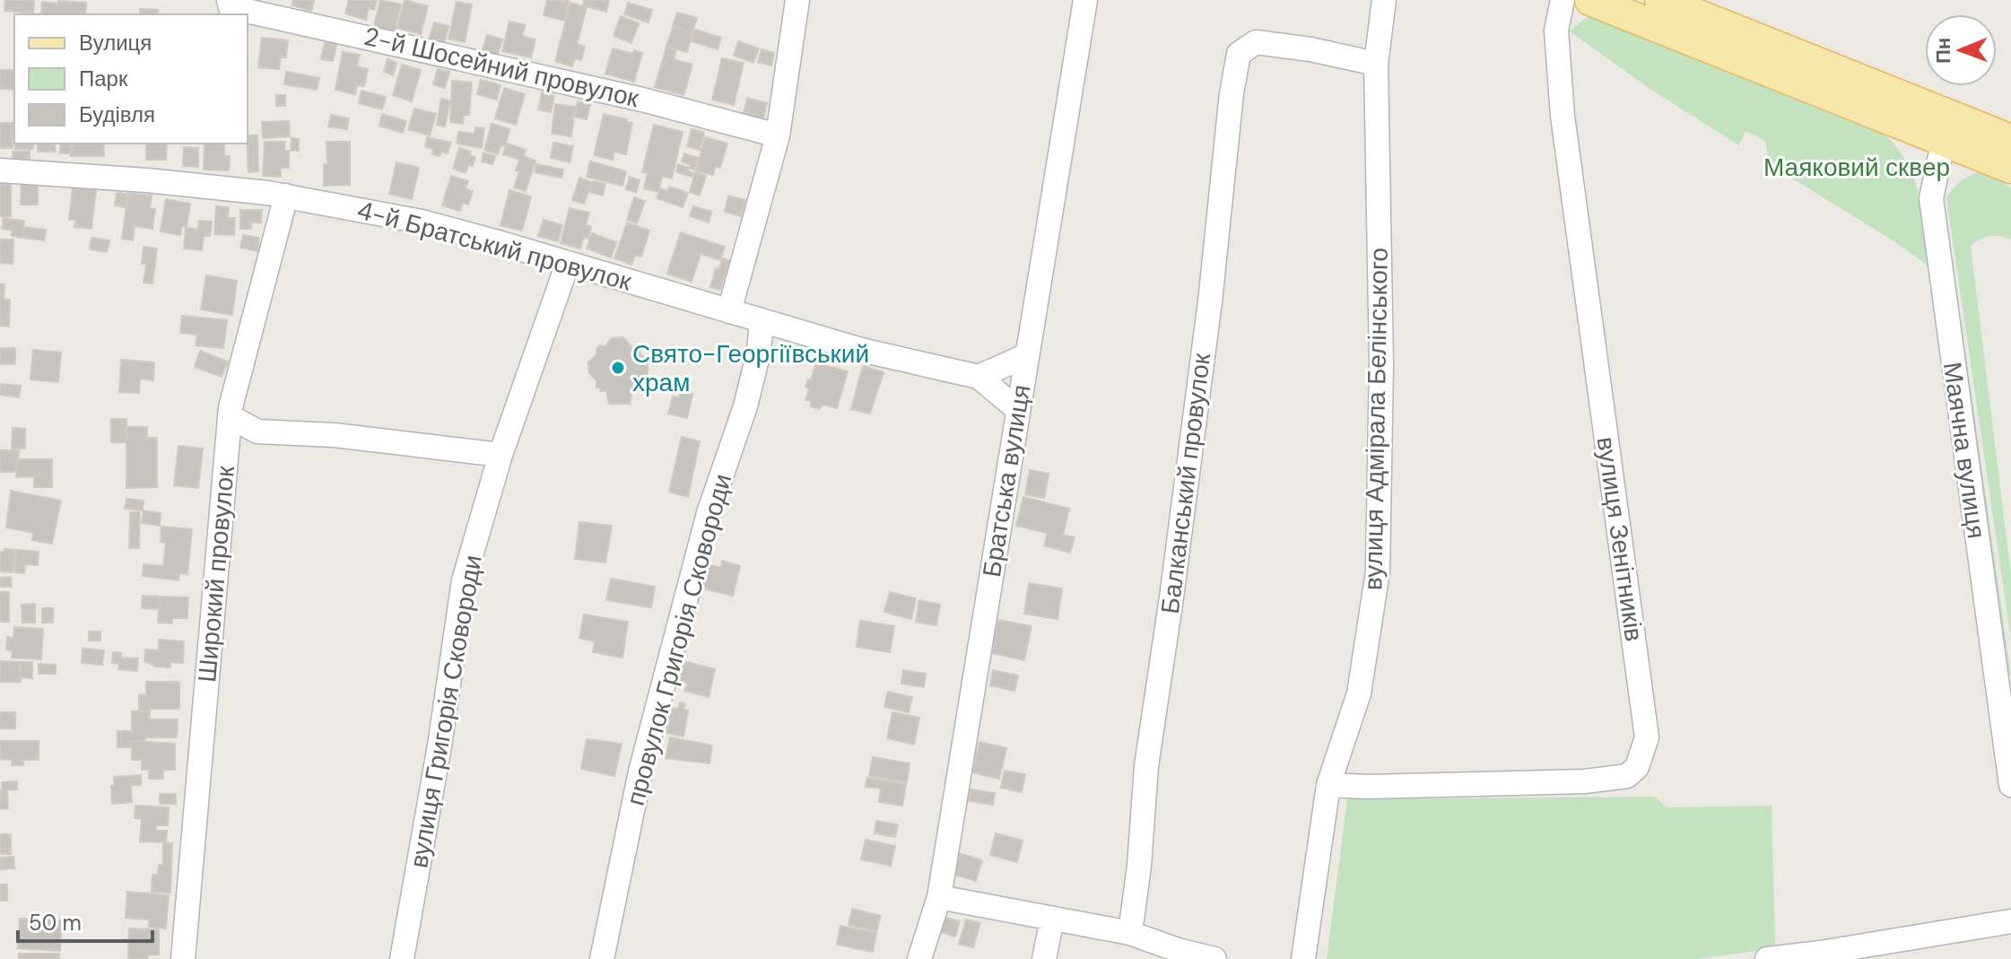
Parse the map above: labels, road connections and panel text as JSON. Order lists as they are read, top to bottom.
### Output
{
  "streets": {
    "street": [
      "2-й Шосейний провулок",
      "4-й Братський провулок",
      "вулиця Адмірала Белінського",
      "Маячна вулиця",
      "Братська вулиця",
      "Балканський провулок",
      "вулиця Зенітників",
      "Широкий провулок",
      "провулок Григорія Сковороди",
      "вулиця Григорія Сковороди"
    ]
  },
  "crossings": [
    ["4-й Братський провулок", "Братська вулиця"],
    ["4-й Братський провулок", "Широкий провулок"],
    ["4-й Братський провулок", "провулок Григорія Сковороди"],
    ["4-й Братський провулок", "вулиця Григорія Сковороди"],
    ["вулиця Адмірала Белінського", "Балканський провулок"],
    ["вулиця Адмірала Белінського", "вулиця Зенітників"]
  ],
  "parks": ["Маяковий сквер"],
  "places": ["Свято-Георгіївський храм"],
  "legend": ["Вулиця", "Парк", "Будівля"],
  "scale_bar": "50 m",
  "north": "left"
}
